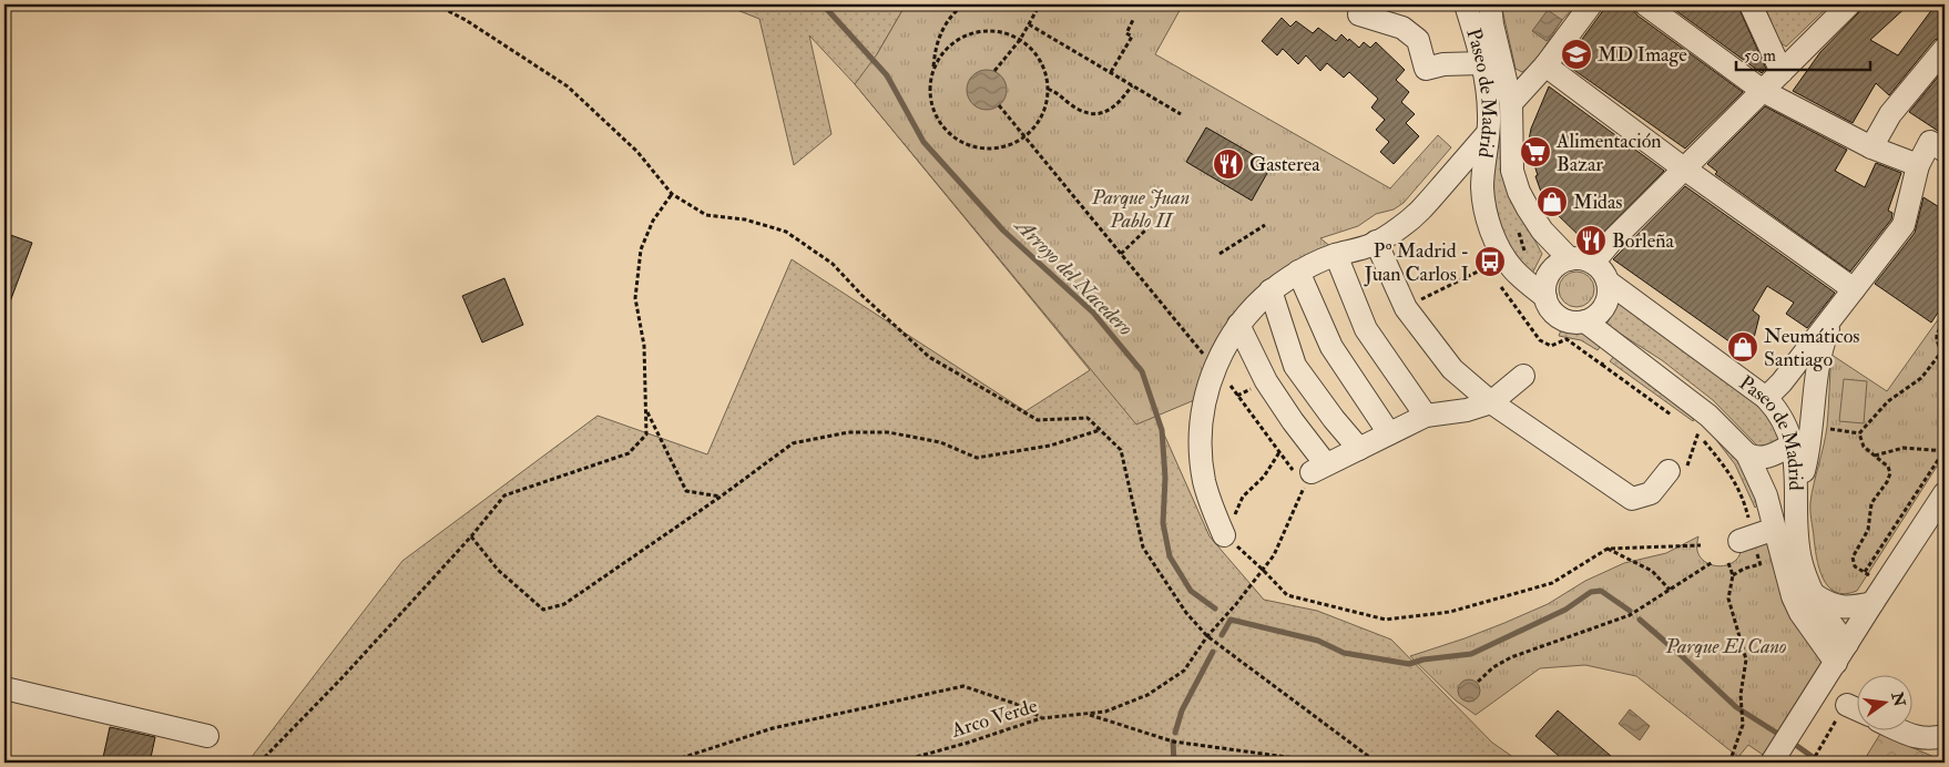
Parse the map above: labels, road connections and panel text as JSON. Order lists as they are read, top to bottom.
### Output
{
  "streets": {
    "street": ["Paseo de Madrid"],
    "path": ["Arco Verde"]
  },
  "water": ["Arroyo del Nacedero"],
  "parks": ["Parque Juan Pablo II", "Parque El Cano"],
  "places": {
    "school or university": ["MD Image"],
    "supermarket": ["Alimentación Bazar"],
    "restaurant": ["Gasterea", "Borleña"],
    "shop": ["Midas", "Neumáticos Santiago"],
    "bus stop": ["Pº Madrid - Juan Carlos I"]
  },
  "scale_bar": "50 m",
  "north": "right"
}
